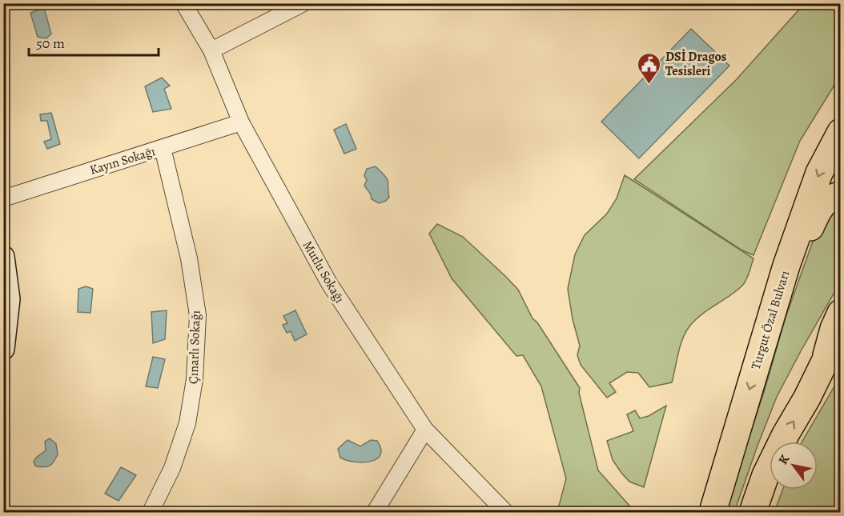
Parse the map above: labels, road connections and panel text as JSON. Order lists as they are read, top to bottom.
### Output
{
  "streets": {
    "highway": ["Turgut Özal Bulvarı"],
    "street": ["Kayın Sokağı", "Mutlu Sokağı", "Çınarlı Sokağı"]
  },
  "crossings": [
    ["Kayın Sokağı", "Mutlu Sokağı"],
    ["Kayın Sokağı", "Çınarlı Sokağı"]
  ],
  "places": {
    "public building": ["DSİ Dragos Tesisleri"]
  },
  "scale_bar": "50 m",
  "north": "top left"
}
